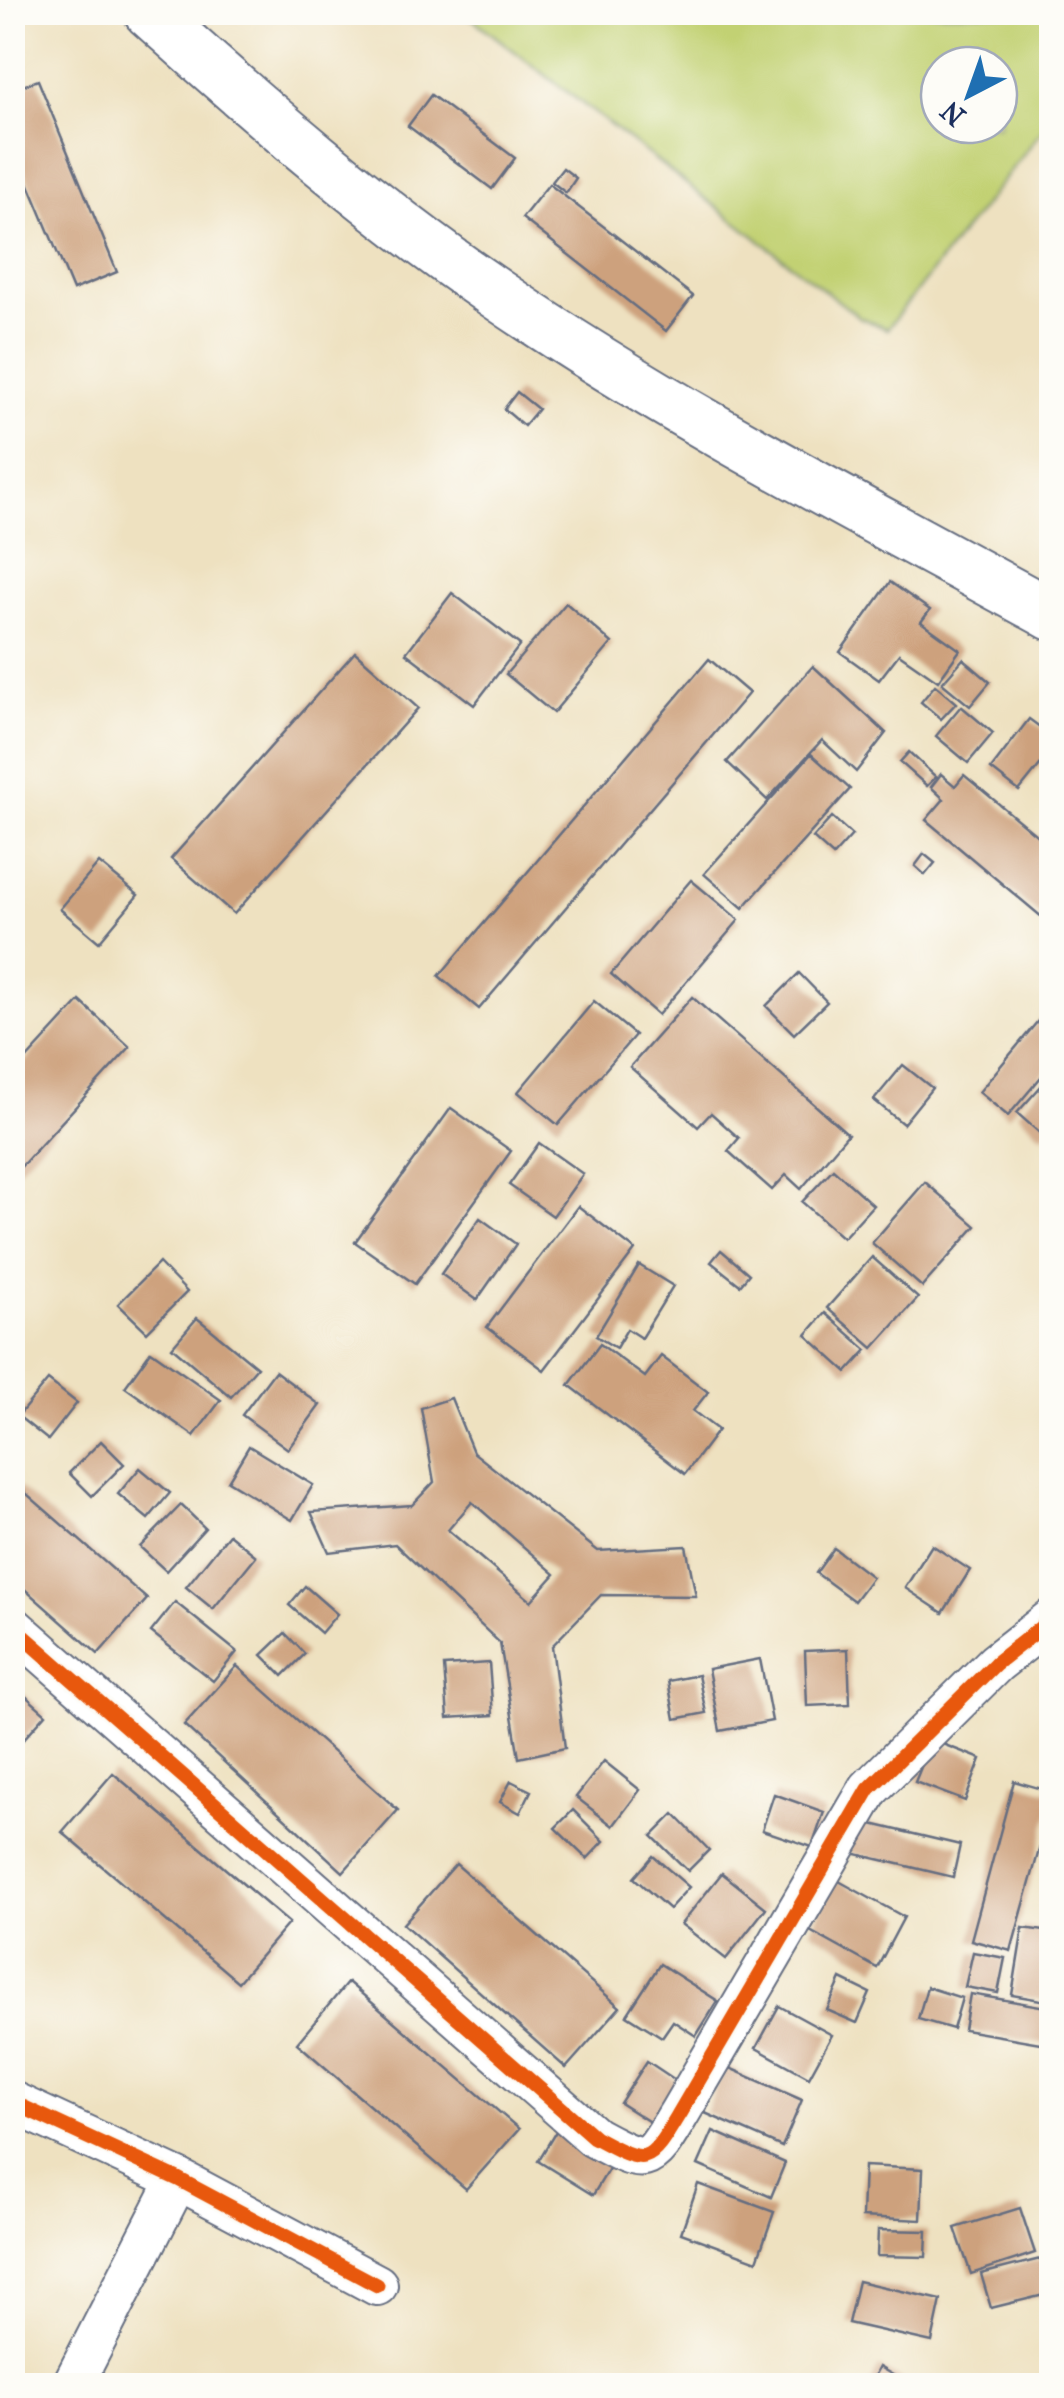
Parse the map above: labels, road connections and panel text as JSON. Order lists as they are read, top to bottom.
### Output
{
  "north": "bottom left"
}
